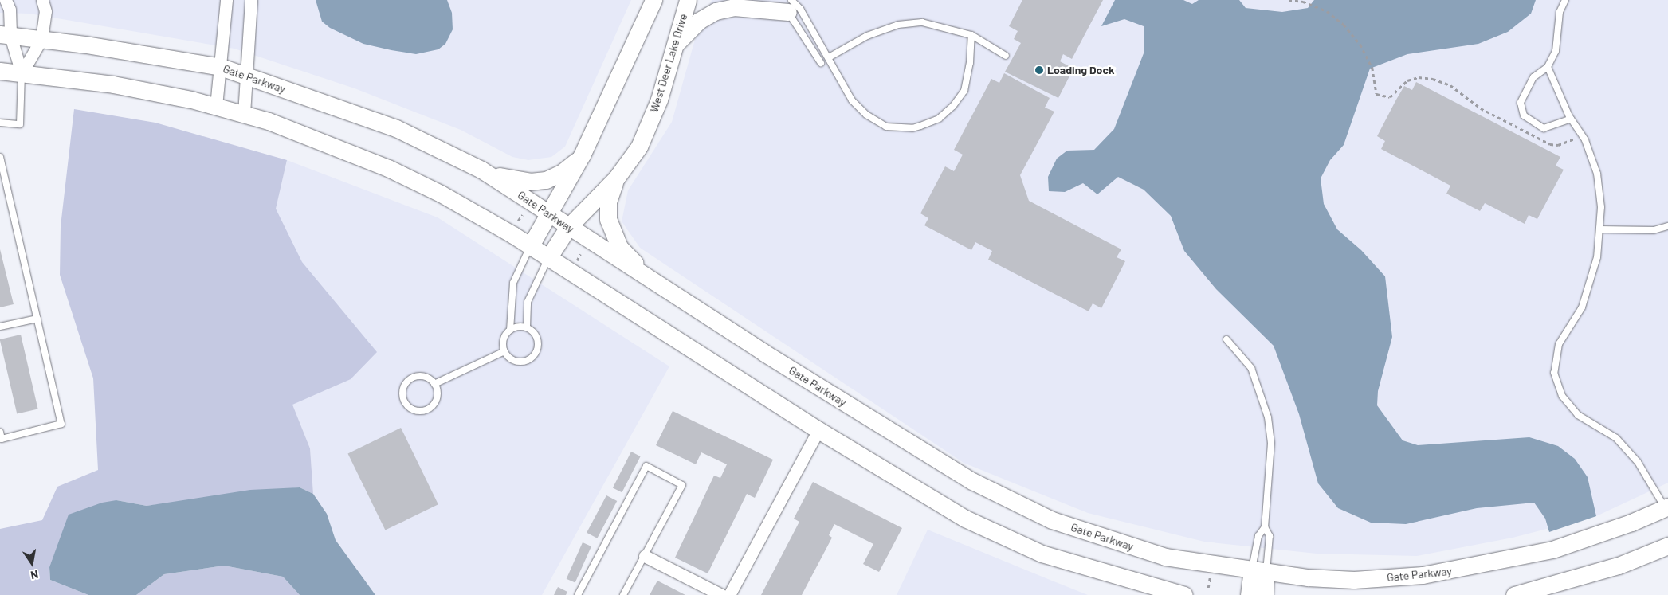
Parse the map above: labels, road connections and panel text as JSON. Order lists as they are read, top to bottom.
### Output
{
  "streets": {
    "main road": ["West Deer Lake Drive", "Gate Parkway"]
  },
  "crossings": [
    ["West Deer Lake Drive", "Gate Parkway"]
  ],
  "places": ["Loading Dock"],
  "north": "bottom"
}
